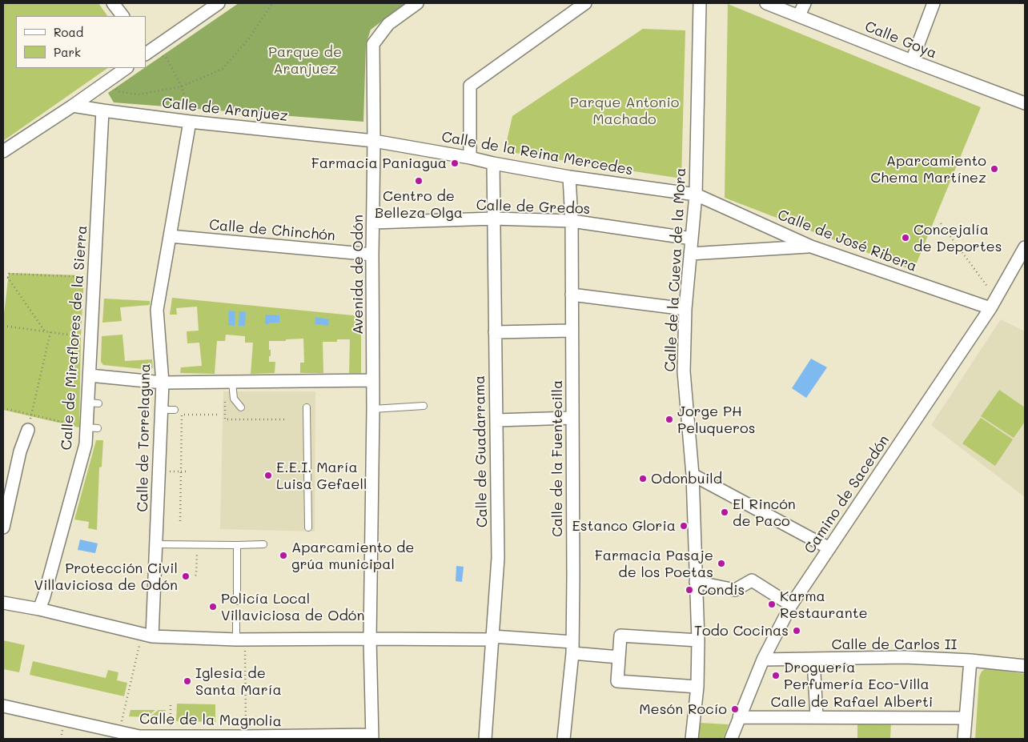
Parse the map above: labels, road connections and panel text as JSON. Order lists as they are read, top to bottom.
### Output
{
  "streets": {
    "street": [
      "Calle Goya",
      "Calle de Aranjuez",
      "Calle de la Reina Mercedes",
      "Calle de Gredos",
      "Calle de Chinchón",
      "Calle de José Ribera",
      "Calle de la Cueva de la Mora",
      "Avenida de Odón",
      "Calle de Miraflores de la Sierra",
      "Calle de Torrelaguna",
      "Calle de Guadarrama",
      "Calle de la Fuentecilla",
      "Camino de Sacedón",
      "Calle de Carlos II",
      "Calle de Rafael Alberti",
      "Calle de la Magnolia"
    ]
  },
  "crossings": [
    ["Calle de Aranjuez", "Calle de la Reina Mercedes"],
    ["Calle de Aranjuez", "Avenida de Odón"],
    ["Calle de Aranjuez", "Calle de Miraflores de la Sierra"],
    ["Calle de Aranjuez", "Calle de Torrelaguna"],
    ["Calle de la Reina Mercedes", "Calle de José Ribera"],
    ["Calle de la Reina Mercedes", "Calle de la Cueva de la Mora"],
    ["Calle de la Reina Mercedes", "Avenida de Odón"],
    ["Calle de la Reina Mercedes", "Calle de Guadarrama"],
    ["Calle de la Reina Mercedes", "Calle de la Fuentecilla"],
    ["Calle de Gredos", "Calle de la Cueva de la Mora"],
    ["Calle de Gredos", "Avenida de Odón"],
    ["Calle de Gredos", "Calle de Guadarrama"],
    ["Calle de Gredos", "Calle de la Fuentecilla"],
    ["Calle de Chinchón", "Avenida de Odón"],
    ["Calle de Chinchón", "Calle de Torrelaguna"],
    ["Calle de José Ribera", "Calle de la Cueva de la Mora"],
    ["Calle de José Ribera", "Camino de Sacedón"],
    ["Avenida de Odón", "Calle de la Magnolia"],
    ["Camino de Sacedón", "Calle de Carlos II"],
    ["Camino de Sacedón", "Calle de Rafael Alberti"]
  ],
  "parks": ["Parque de Aranjuez", "Parque Antonio Machado"],
  "places": [
    "Farmacia Paniagua",
    "Aparcamiento Chema Martínez",
    "Centro de Belleza Olga",
    "Concejalía de Deportes",
    "Jorge PH Peluqueros",
    "E.E.I. María Luisa Gefaell",
    "Odonbuild",
    "El Rincón de Paco",
    "Estanco Gloria",
    "Aparcamiento de grúa municipal",
    "Farmacia Pasaje de los Poetas",
    "Protección Civil Villaviciosa de Odón",
    "Condis",
    "Karma Restaurante",
    "Policía Local Villaviciosa de Odón",
    "Todo Cocinas",
    "Droguería Perfumería Eco-Villa",
    "Iglesia de Santa María",
    "Mesón Rocío"
  ],
  "legend": ["Road", "Park"]
}
